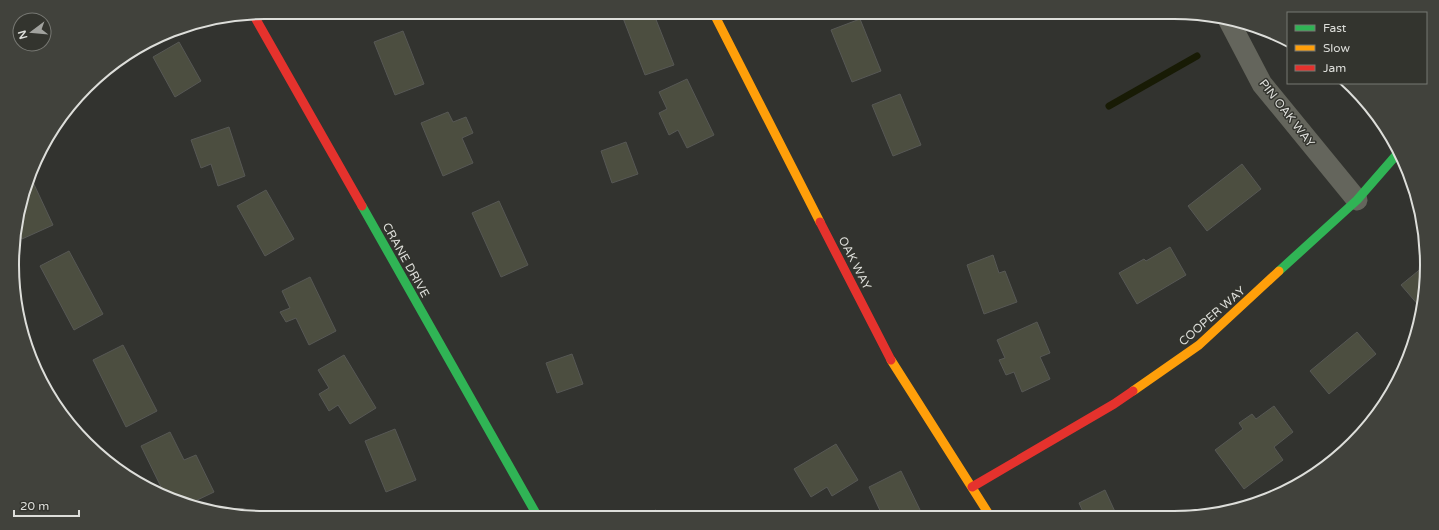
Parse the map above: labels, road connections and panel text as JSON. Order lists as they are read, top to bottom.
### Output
{
  "streets": {
    "street": [
      "PIN OAK WAY",
      "CRANE DRIVE",
      "OAK WAY",
      "COOPER WAY"
    ]
  },
  "crossings": [
    ["PIN OAK WAY", "COOPER WAY"],
    ["OAK WAY", "COOPER WAY"]
  ],
  "legend": ["Fast", "Slow", "Jam"],
  "scale_bar": "20 m",
  "north": "left"
}
